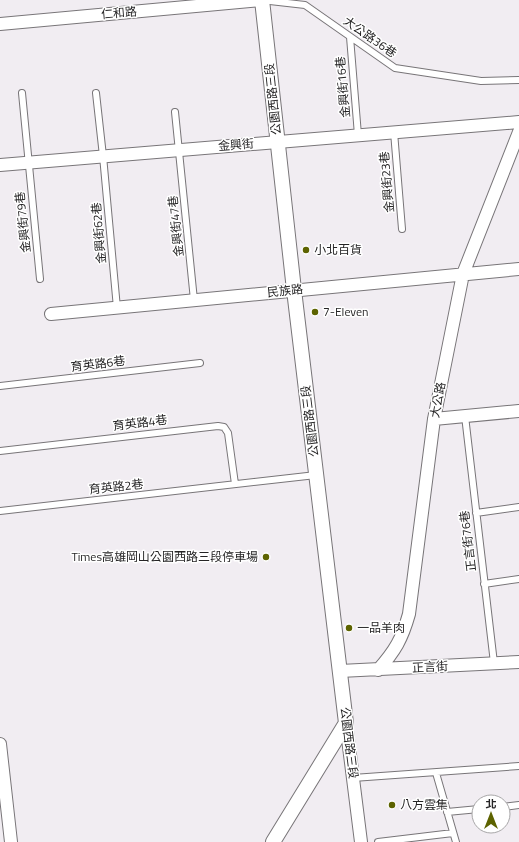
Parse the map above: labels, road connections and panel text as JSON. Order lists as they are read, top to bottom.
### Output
{
  "streets": {
    "street": [
      "仁和路",
      "公園西路三段",
      "金興街",
      "民族路",
      "大公路",
      "正言街"
    ],
    "lane": [
      "大公路36巷",
      "金興街16巷",
      "金興街23巷",
      "金興街79巷",
      "金興街47巷",
      "金興街62巷",
      "育英路6巷",
      "育英路4巷",
      "育英路2巷",
      "正言街76巷"
    ]
  },
  "crossings": [
    ["仁和路", "大公路36巷"],
    ["仁和路", "公園西路三段"],
    ["大公路36巷", "金興街16巷"],
    ["大公路36巷", "公園西路三段"],
    ["金興街16巷", "金興街"],
    ["公園西路三段", "金興街"],
    ["公園西路三段", "民族路"],
    ["公園西路三段", "育英路2巷"],
    ["公園西路三段", "正言街"],
    ["金興街", "金興街23巷"],
    ["金興街", "金興街79巷"],
    ["金興街", "金興街47巷"],
    ["金興街", "金興街62巷"],
    ["金興街47巷", "民族路"],
    ["金興街62巷", "民族路"],
    ["民族路", "大公路"],
    ["大公路", "正言街"],
    ["育英路4巷", "育英路2巷"],
    ["正言街76巷", "正言街"]
  ],
  "places": [
    "小北百貨",
    "7-Eleven",
    "Times高雄岡山公園西路三段停車場",
    "一品羊肉",
    "八方雲集"
  ],
  "north": "top"
}
